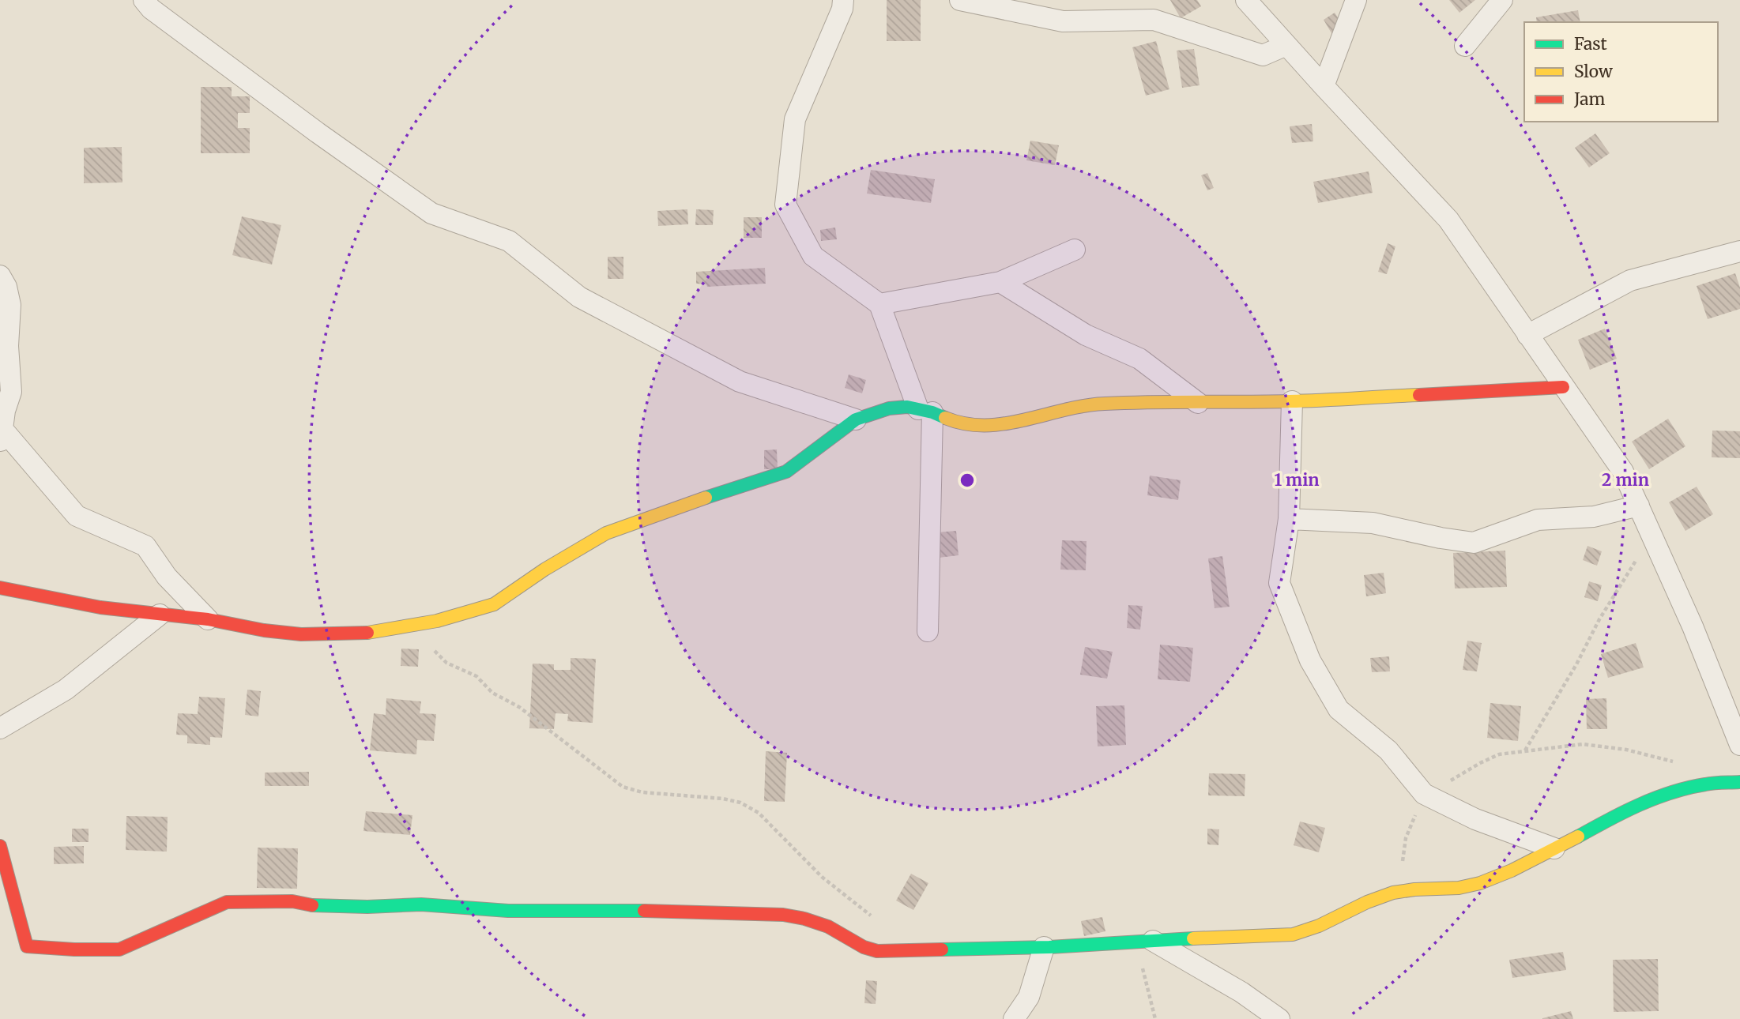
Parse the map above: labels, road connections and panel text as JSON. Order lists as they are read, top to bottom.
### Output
{
  "legend": ["Fast", "Slow", "Jam"],
  "rings": ["1 min", "2 min"]
}
